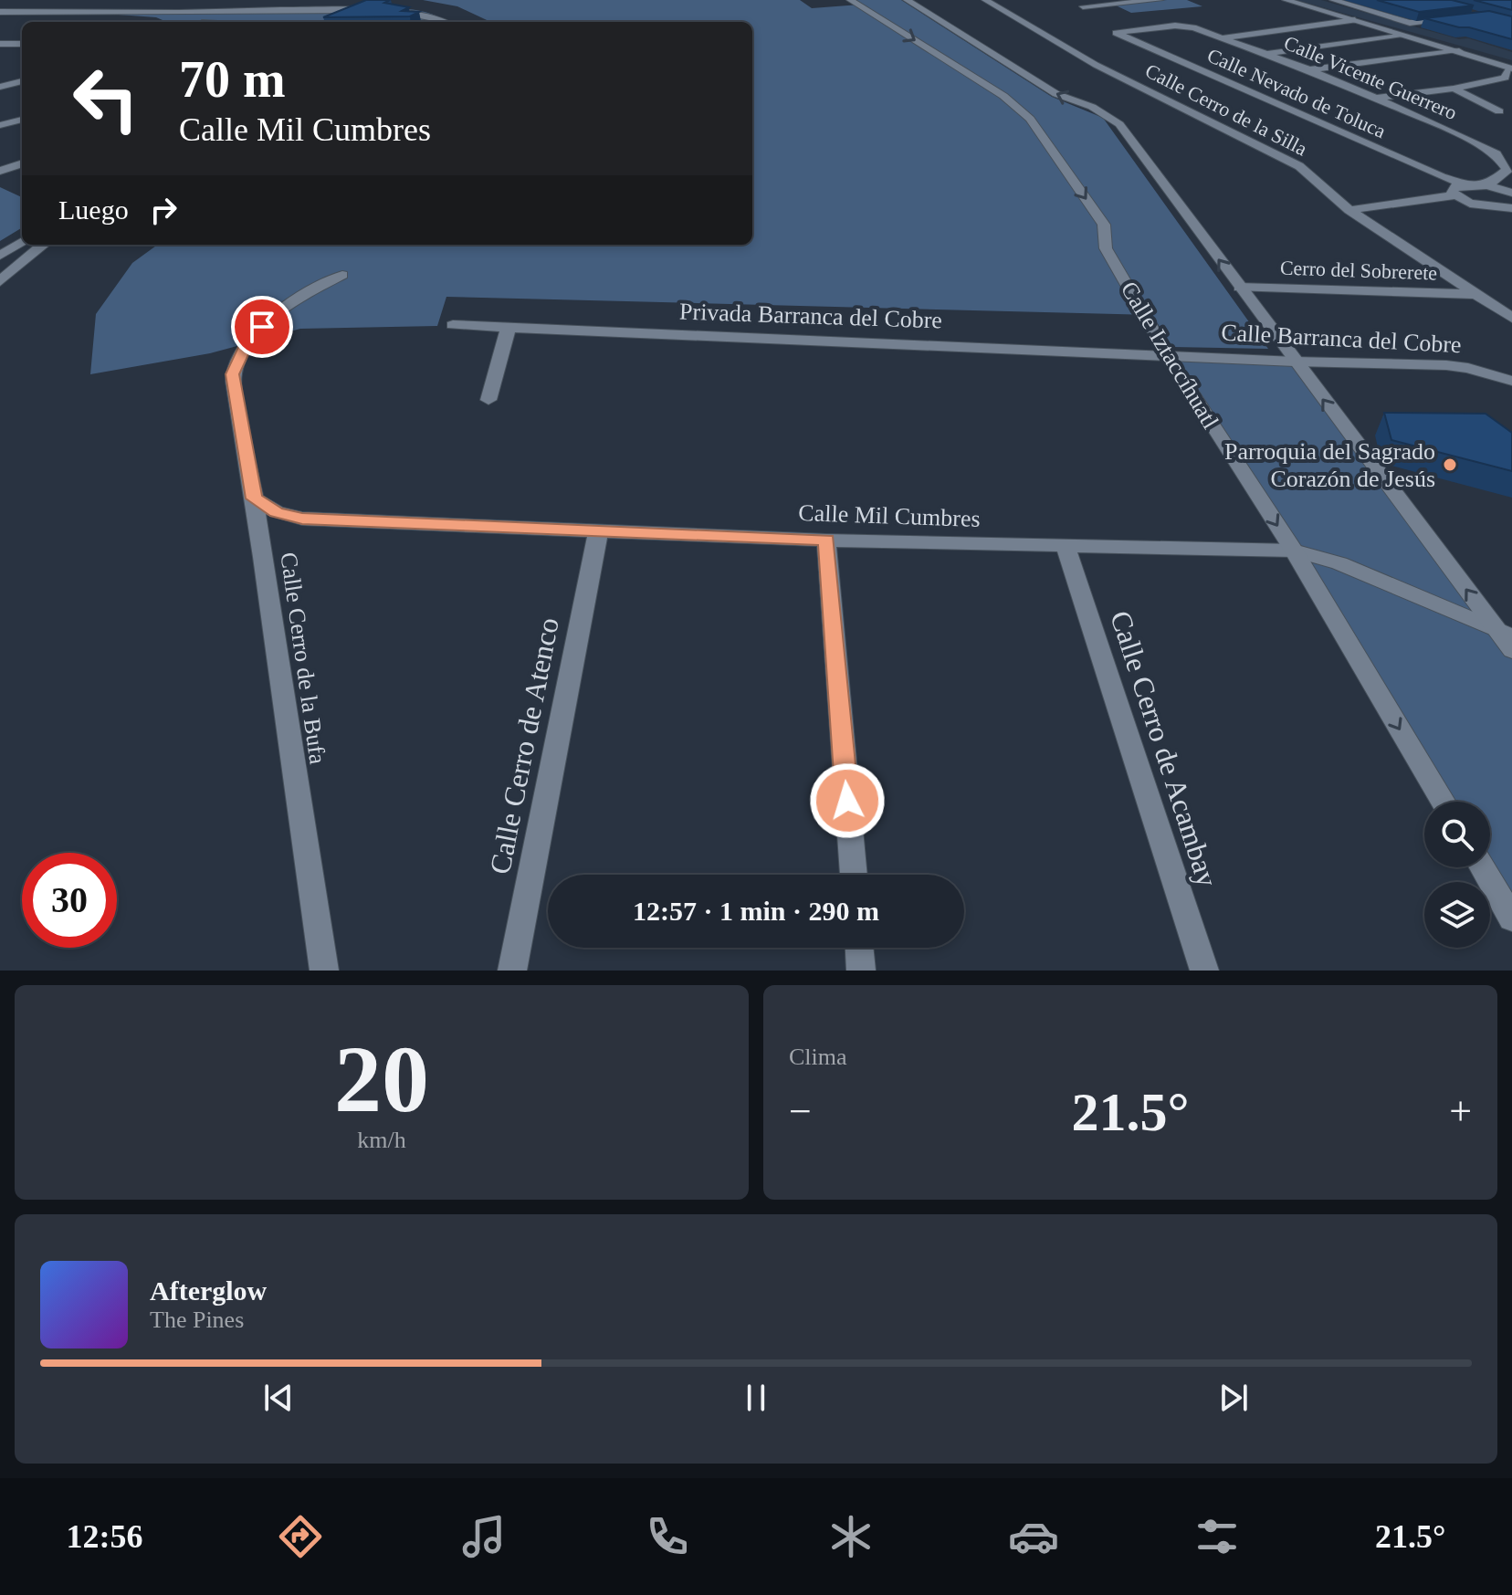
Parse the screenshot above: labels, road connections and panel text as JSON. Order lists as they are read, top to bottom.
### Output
{
  "streets": {
    "street": [
      "Calle Vicente Guerrero",
      "Calle Nevado de Toluca",
      "Calle Cerro de la Silla",
      "Cerro del Sobrerete",
      "Privada Barranca del Cobre",
      "Calle Barranca del Cobre",
      "Calle Iztaccíhuatl",
      "Calle Mil Cumbres",
      "Calle Cerro de la Bufa",
      "Calle Cerro de Atenco",
      "Calle Cerro de Acambay"
    ]
  },
  "crossings": [
    ["Calle Vicente Guerrero", "Calle Nevado de Toluca"],
    ["Calle Cerro de la Silla", "Cerro del Sobrerete"],
    ["Privada Barranca del Cobre", "Calle Barranca del Cobre"],
    ["Privada Barranca del Cobre", "Calle Iztaccíhuatl"],
    ["Calle Barranca del Cobre", "Calle Iztaccíhuatl"],
    ["Calle Iztaccíhuatl", "Calle Mil Cumbres"],
    ["Calle Mil Cumbres", "Calle Cerro de la Bufa"],
    ["Calle Mil Cumbres", "Calle Cerro de Atenco"],
    ["Calle Mil Cumbres", "Calle Cerro de Acambay"]
  ],
  "places": ["Parroquia del Sagrado Corazón de Jesús"],
  "page": {
    "turn": ["70 m", "Calle Mil Cumbres"],
    "then": "Luego",
    "limit": "30",
    "trip": "12:57 · 1 min · 290 m",
    "tile": [
      ["20", "km/h"],
      "Clima"
    ],
    "heat": ["−", "21.5°", "+"],
    "song": ["Afterglow", "The Pines"],
    "tabs": ["12:56", "21.5°"]
  }
}
